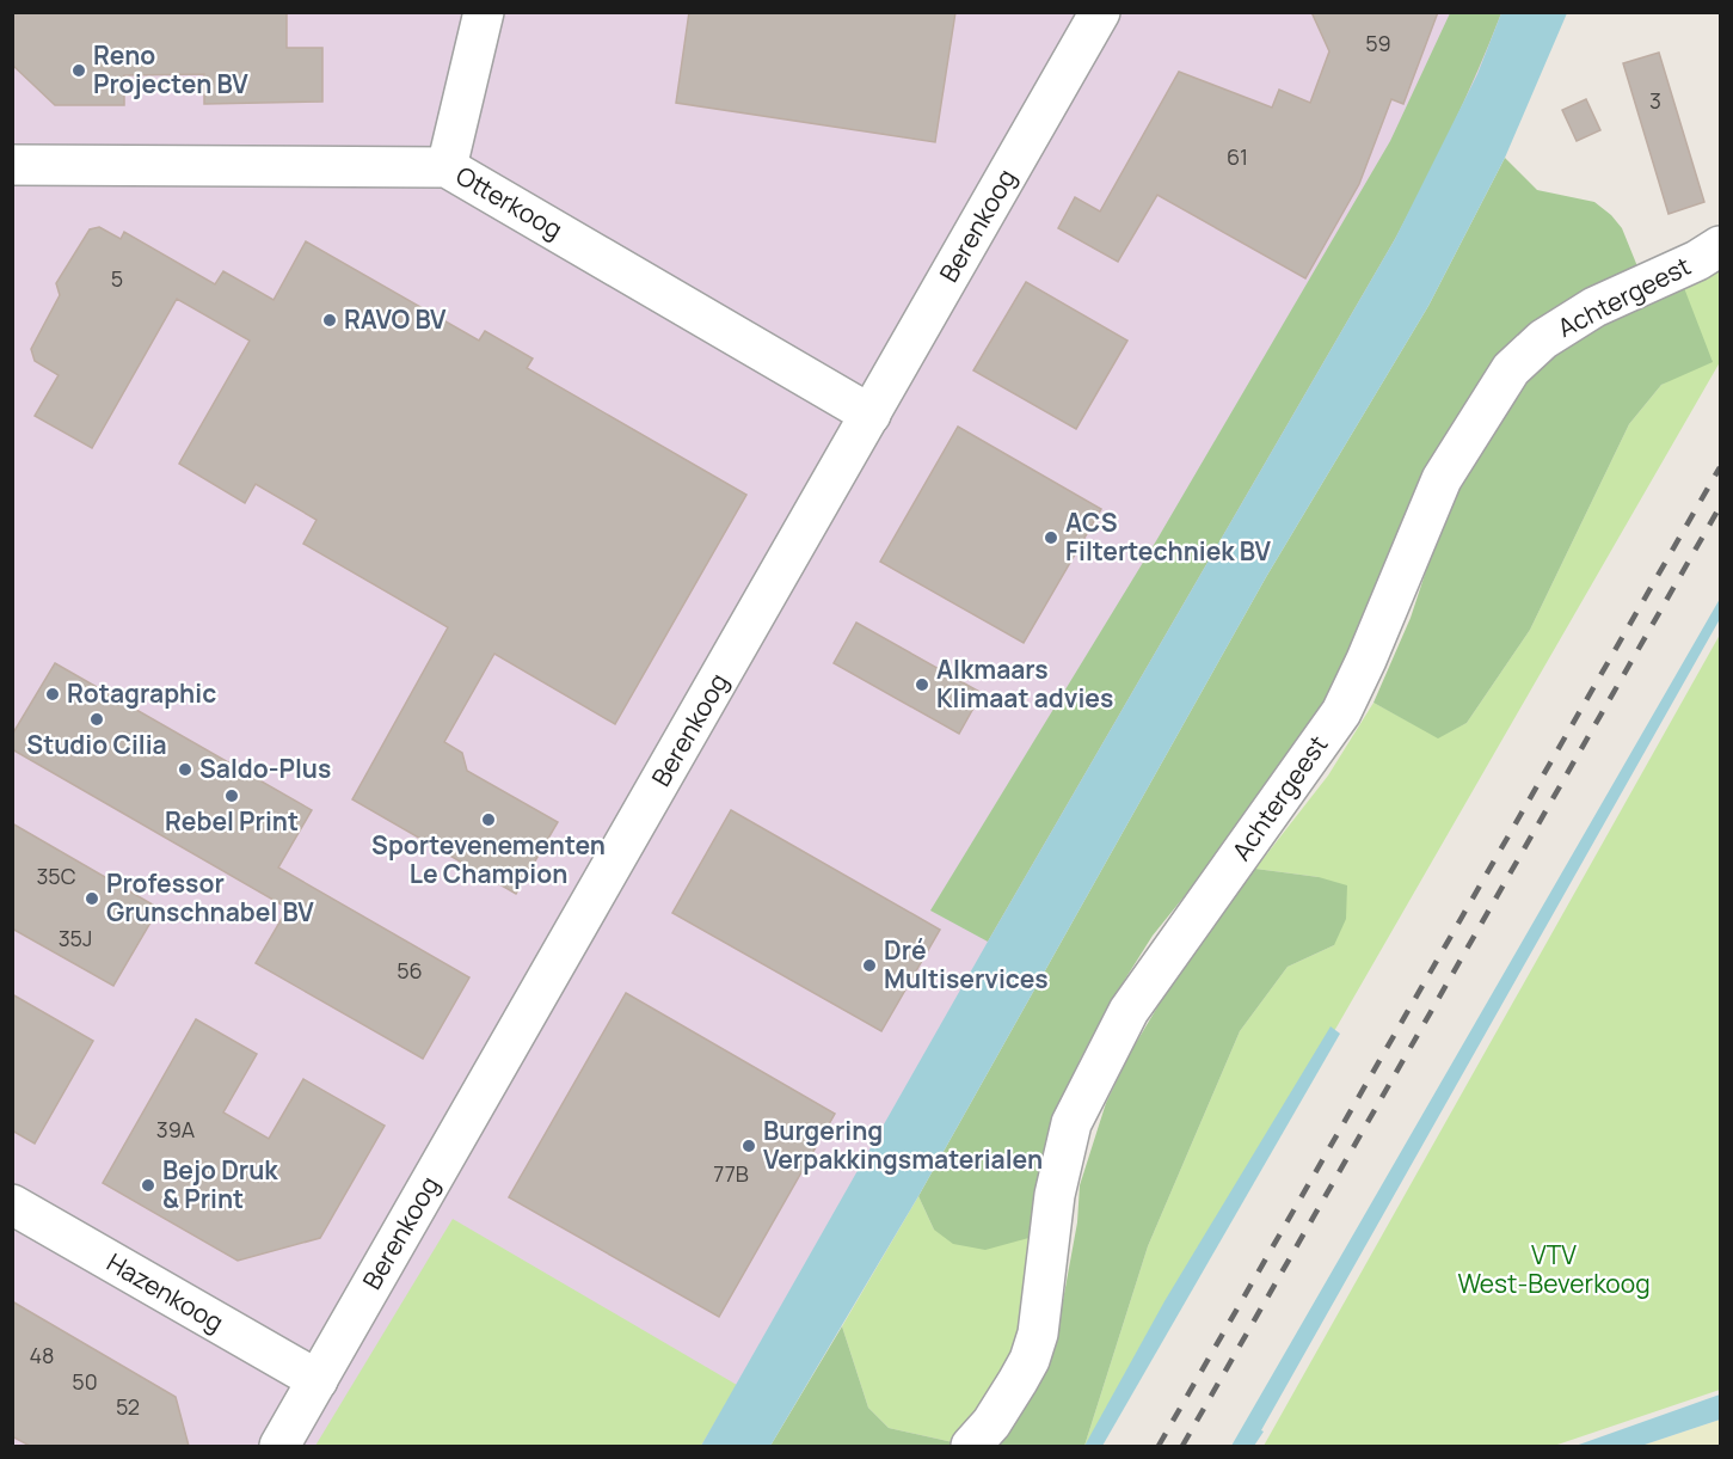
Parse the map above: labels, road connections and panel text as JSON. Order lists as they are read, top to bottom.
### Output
{
  "streets": {
    "street": [
      "Otterkoog",
      "Berenkoog",
      "Achtergeest",
      "Hazenkoog"
    ]
  },
  "crossings": [
    ["Otterkoog", "Berenkoog"],
    ["Berenkoog", "Hazenkoog"]
  ],
  "parks": ["VTV West-Beverkoog"],
  "places": [
    "Reno Projecten BV",
    "RAVO BV",
    "ACS Filtertechniek BV",
    "Alkmaars Klimaat advies",
    "Rotagraphic",
    "Studio Cilia",
    "Saldo-Plus",
    "Rebel Print",
    "Sportevenementen Le Champion",
    "Professor Grunschnabel BV",
    "Dré Multiservices",
    "Burgering Verpakkingsmaterialen",
    "Bejo Druk & Print"
  ],
  "house_numbers": [
    "59",
    "3",
    "61",
    "5",
    "35C",
    "35J",
    "56",
    "39A",
    "77B",
    "48",
    "50",
    "52"
  ]
}
